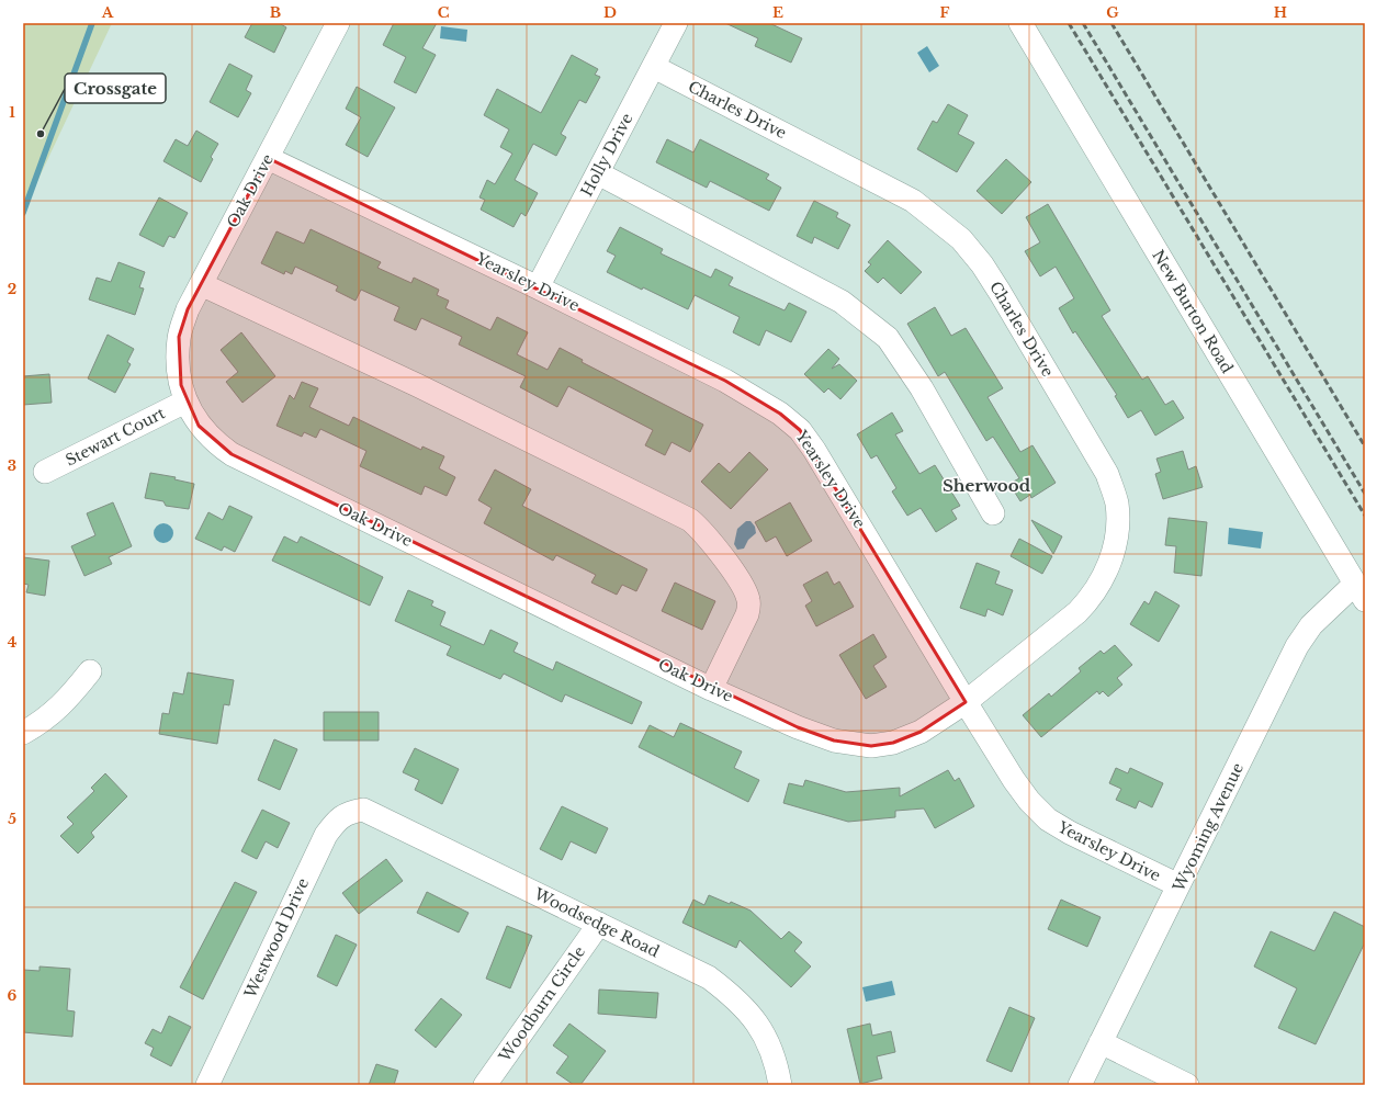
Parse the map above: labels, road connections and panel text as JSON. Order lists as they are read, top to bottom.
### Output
{
  "streets": {
    "street": [
      "Charles Drive",
      "Holly Drive",
      "Oak Drive",
      "Yearsley Drive",
      "New Burton Road",
      "Stewart Court",
      "Wyoming Avenue",
      "Woodsedge Road",
      "Westwood Drive",
      "Woodburn Circle"
    ]
  },
  "crossings": [
    ["Charles Drive", "Holly Drive"],
    ["Charles Drive", "Oak Drive"],
    ["Charles Drive", "Yearsley Drive"],
    ["Holly Drive", "Yearsley Drive"],
    ["Oak Drive", "Yearsley Drive"],
    ["Oak Drive", "Stewart Court"],
    ["Yearsley Drive", "Wyoming Avenue"],
    ["New Burton Road", "Wyoming Avenue"],
    ["Woodsedge Road", "Westwood Drive"],
    ["Woodsedge Road", "Woodburn Circle"]
  ],
  "districts": ["Sherwood"],
  "places": ["Crossgate"],
  "grid": {
    "columns": [
      "A",
      "B",
      "C",
      "D",
      "E",
      "F",
      "G",
      "H"
    ],
    "rows": [
      "1",
      "2",
      "3",
      "4",
      "5",
      "6"
    ]
  }
}
